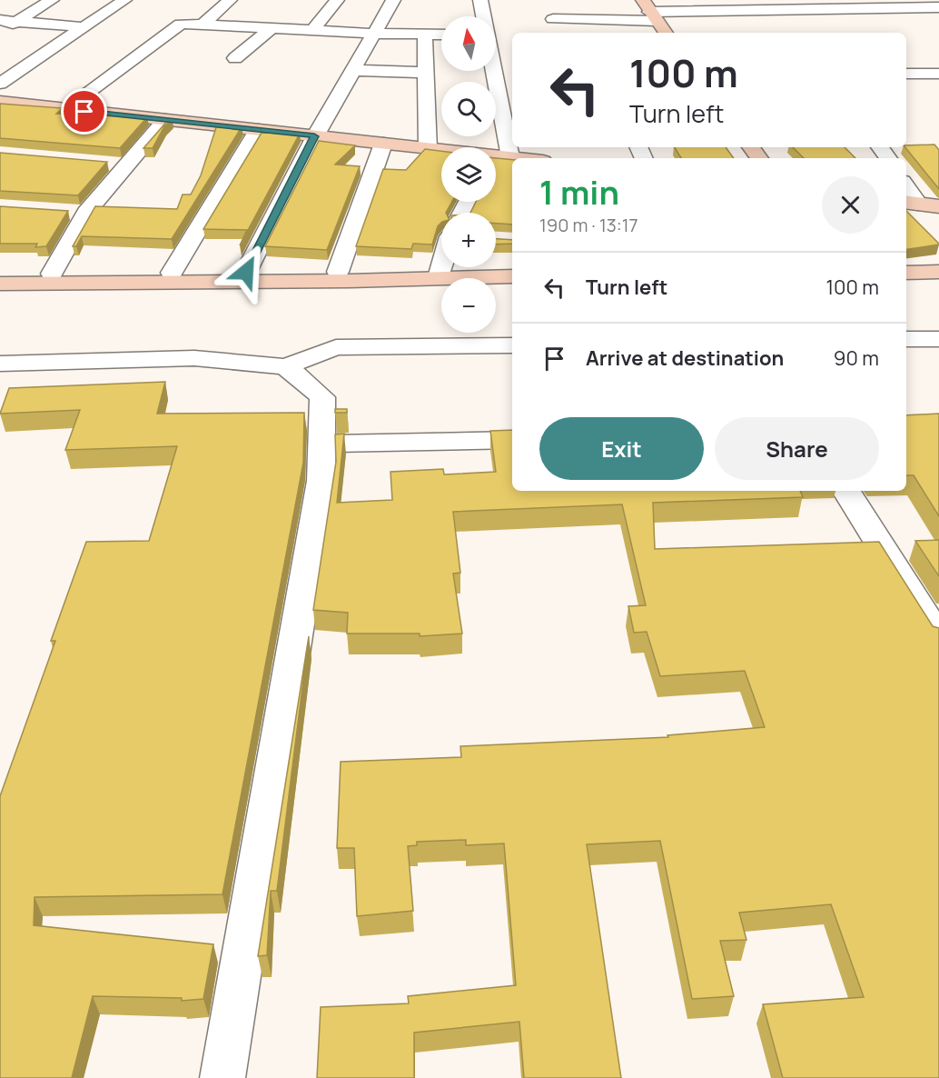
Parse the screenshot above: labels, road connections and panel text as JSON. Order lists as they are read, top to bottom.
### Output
{
  "north": "top",
  "page": {
    "map_buttons": ["+", "−"],
    "turn": ["100 m", "Turn left"],
    "heading": ["1 min", "190 m · 13:17"],
    "list": [
      {
        "name": "Turn left",
        "value": "100 m"
      },
      {
        "name": "Arrive at destination",
        "value": "90 m"
      }
    ],
    "buttons": ["Exit", "Share"]
  }
}
